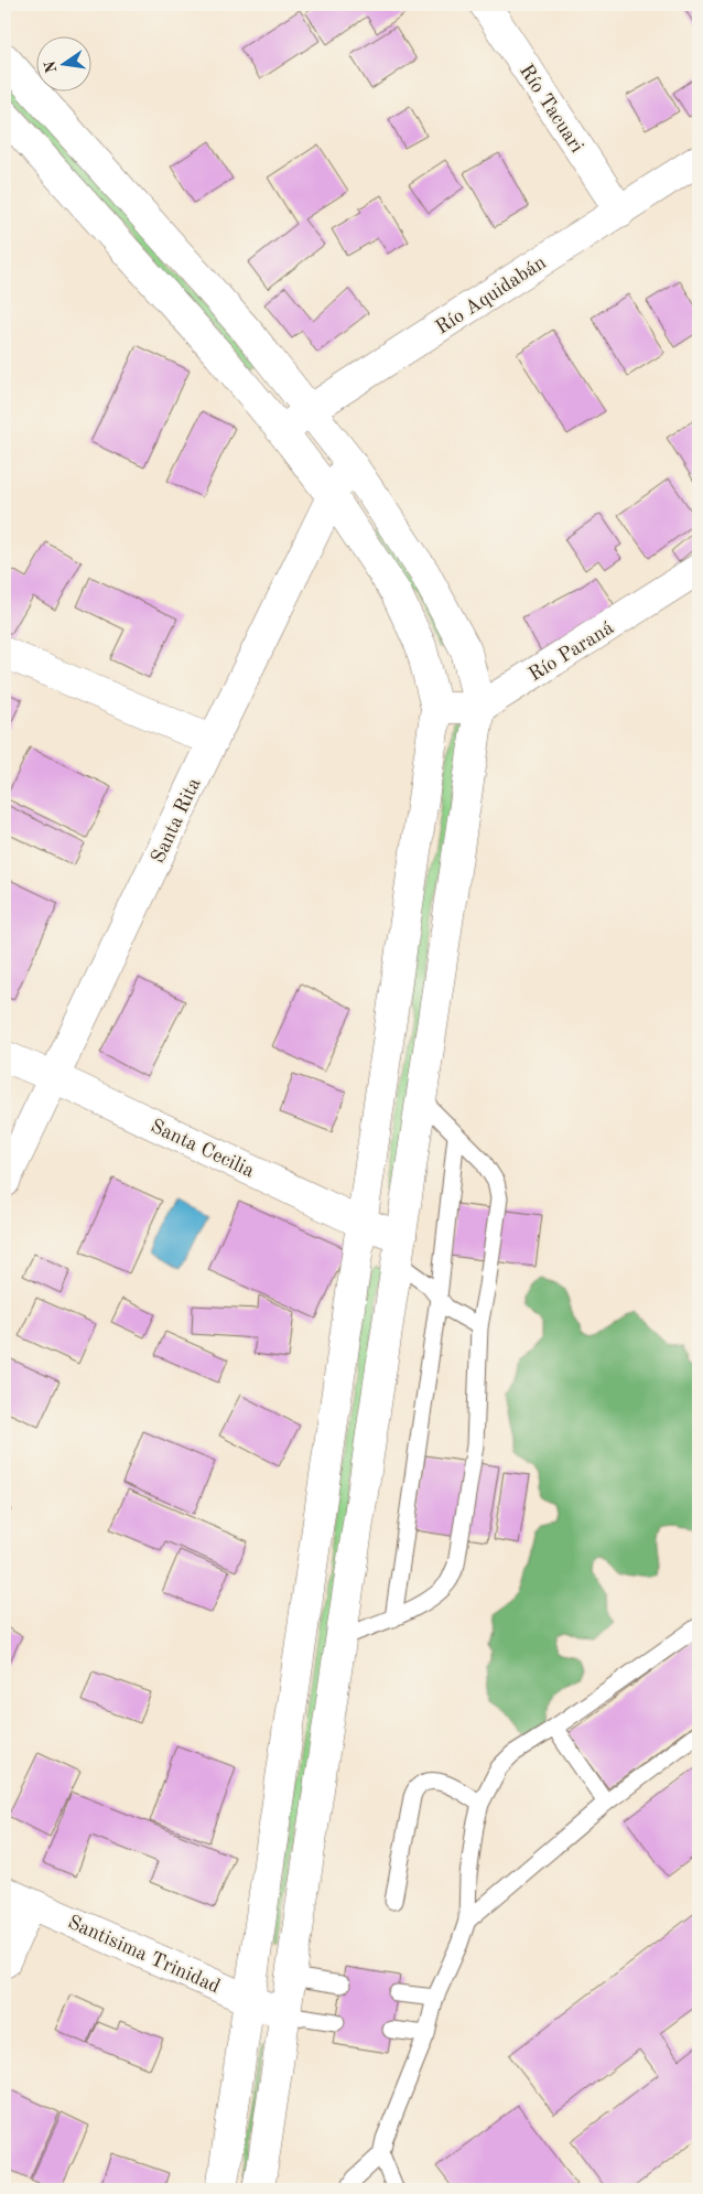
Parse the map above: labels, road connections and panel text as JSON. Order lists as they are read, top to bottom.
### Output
{
  "streets": {
    "main road": [
      "Río Tacuari",
      "Río Aquidabán",
      "Río Paraná",
      "Santa Rita",
      "Santa Cecilia",
      "Santisima Trinidad"
    ]
  },
  "crossings": [
    ["Río Tacuari", "Río Aquidabán"],
    ["Santa Rita", "Santa Cecilia"]
  ],
  "north": "left"
}
